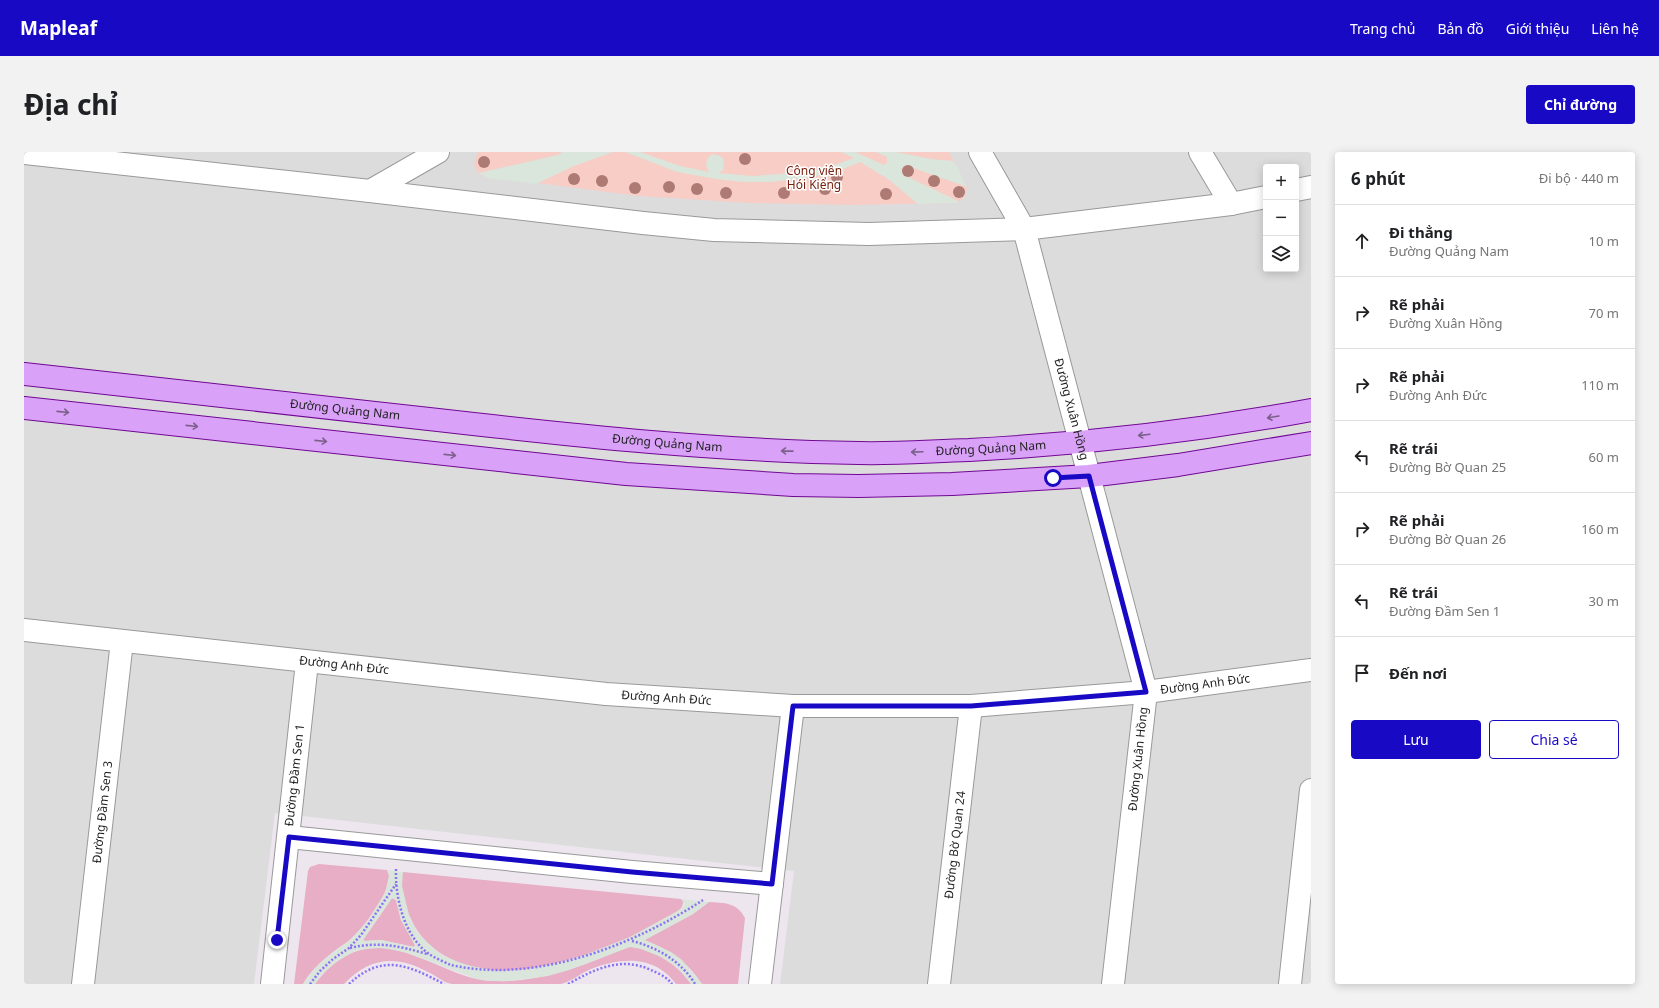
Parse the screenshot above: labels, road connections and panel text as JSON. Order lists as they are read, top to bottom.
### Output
{
  "streets": {
    "main road": ["Đường Quảng Nam"],
    "street": [
      "Đường Xuân Hồng",
      "Đường Anh Đức",
      "Đường Đầm Sen 1",
      "Đường Đầm Sen 3",
      "Đường Bờ Quan 24"
    ]
  },
  "crossings": [
    ["Đường Xuân Hồng", "Đường Quảng Nam"],
    ["Đường Xuân Hồng", "Đường Anh Đức"],
    ["Đường Anh Đức", "Đường Đầm Sen 1"],
    ["Đường Anh Đức", "Đường Đầm Sen 3"],
    ["Đường Anh Đức", "Đường Bờ Quan 24"]
  ],
  "parks": ["Công viên Hói Kiểng"],
  "page": {
    "header": "Mapleaf",
    "nav": [
      "Trang chủ",
      "Bản đồ",
      "Giới thiệu",
      "Liên hệ"
    ],
    "title": "Địa chỉ",
    "buttons": [
      "Chỉ đường",
      ["Lưu", "Chia sẻ"]
    ],
    "heading": ["6 phút", "Đi bộ · 440 m"],
    "map_buttons": ["+", "−"],
    "list": [
      ["Đi thẳng", "Đường Quảng Nam", "10 m"],
      ["Rẽ phải", "Đường Xuân Hồng", "70 m"],
      ["Rẽ phải", "Đường Anh Đức", "110 m"],
      ["Rẽ trái", "Đường Bờ Quan 25", "60 m"],
      ["Rẽ phải", "Đường Bờ Quan 26", "160 m"],
      ["Rẽ trái", "Đường Đầm Sen 1", "30 m"],
      "Đến nơi"
    ]
  }
}
